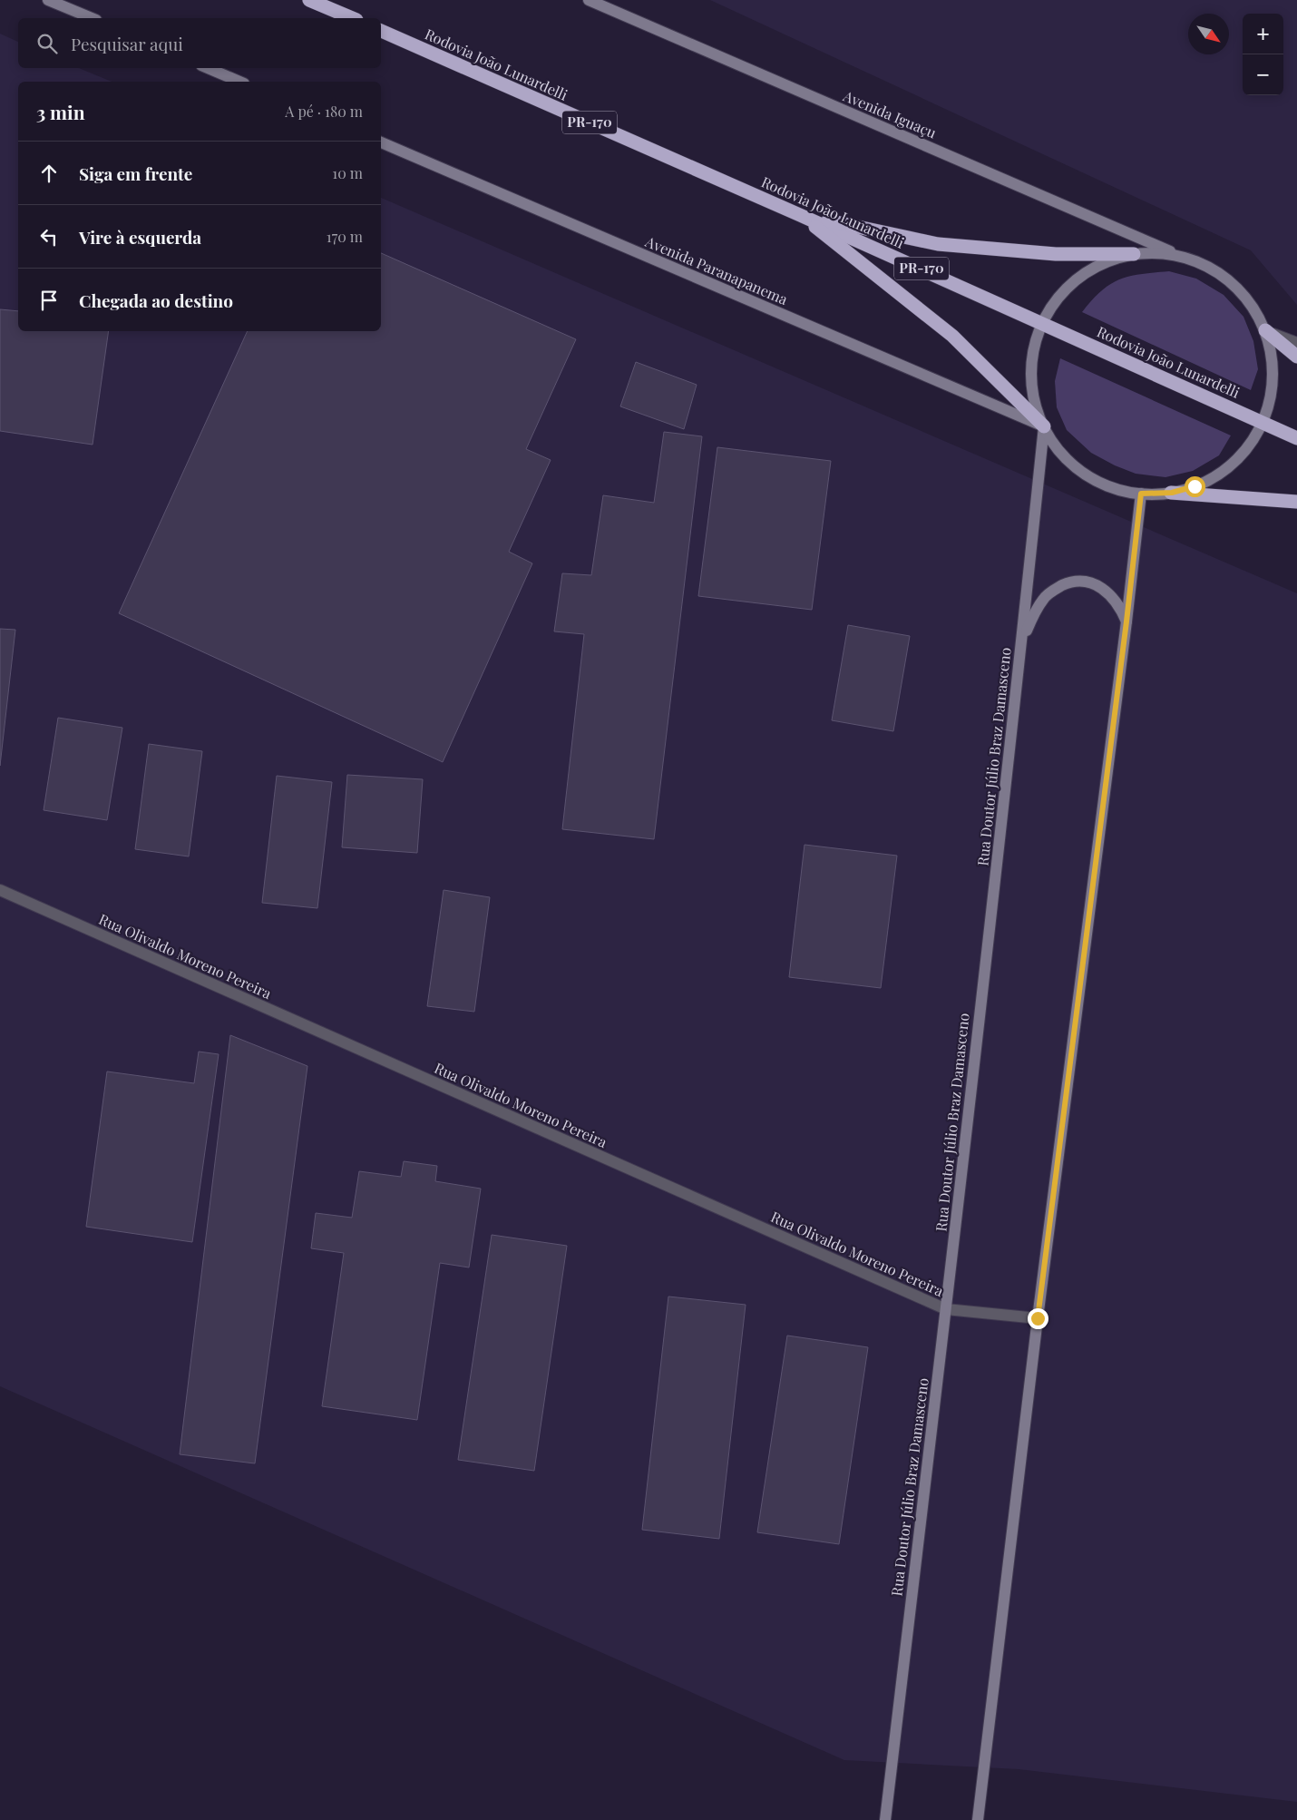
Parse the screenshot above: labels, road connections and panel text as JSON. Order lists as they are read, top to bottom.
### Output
{
  "streets": {
    "highway": ["Rodovia João Lunardelli", "PR-170"],
    "street": [
      "Avenida Iguaçu",
      "Avenida Paranapanema",
      "Rua Doutor Júlio Braz Damasceno",
      "Rua Olivaldo Moreno Pereira"
    ]
  },
  "crossings": [
    ["Avenida Paranapanema", "Rua Doutor Júlio Braz Damasceno"],
    ["Rua Doutor Júlio Braz Damasceno", "Rua Olivaldo Moreno Pereira"]
  ],
  "north": "bottom right",
  "page": {
    "map_buttons": ["+", "−"],
    "search": "Pesquisar aqui",
    "heading": ["3 min", "A pé · 180 m"],
    "list": [
      ["Siga em frente", "10 m"],
      ["Vire à esquerda", "170 m"],
      "Chegada ao destino"
    ]
  }
}
